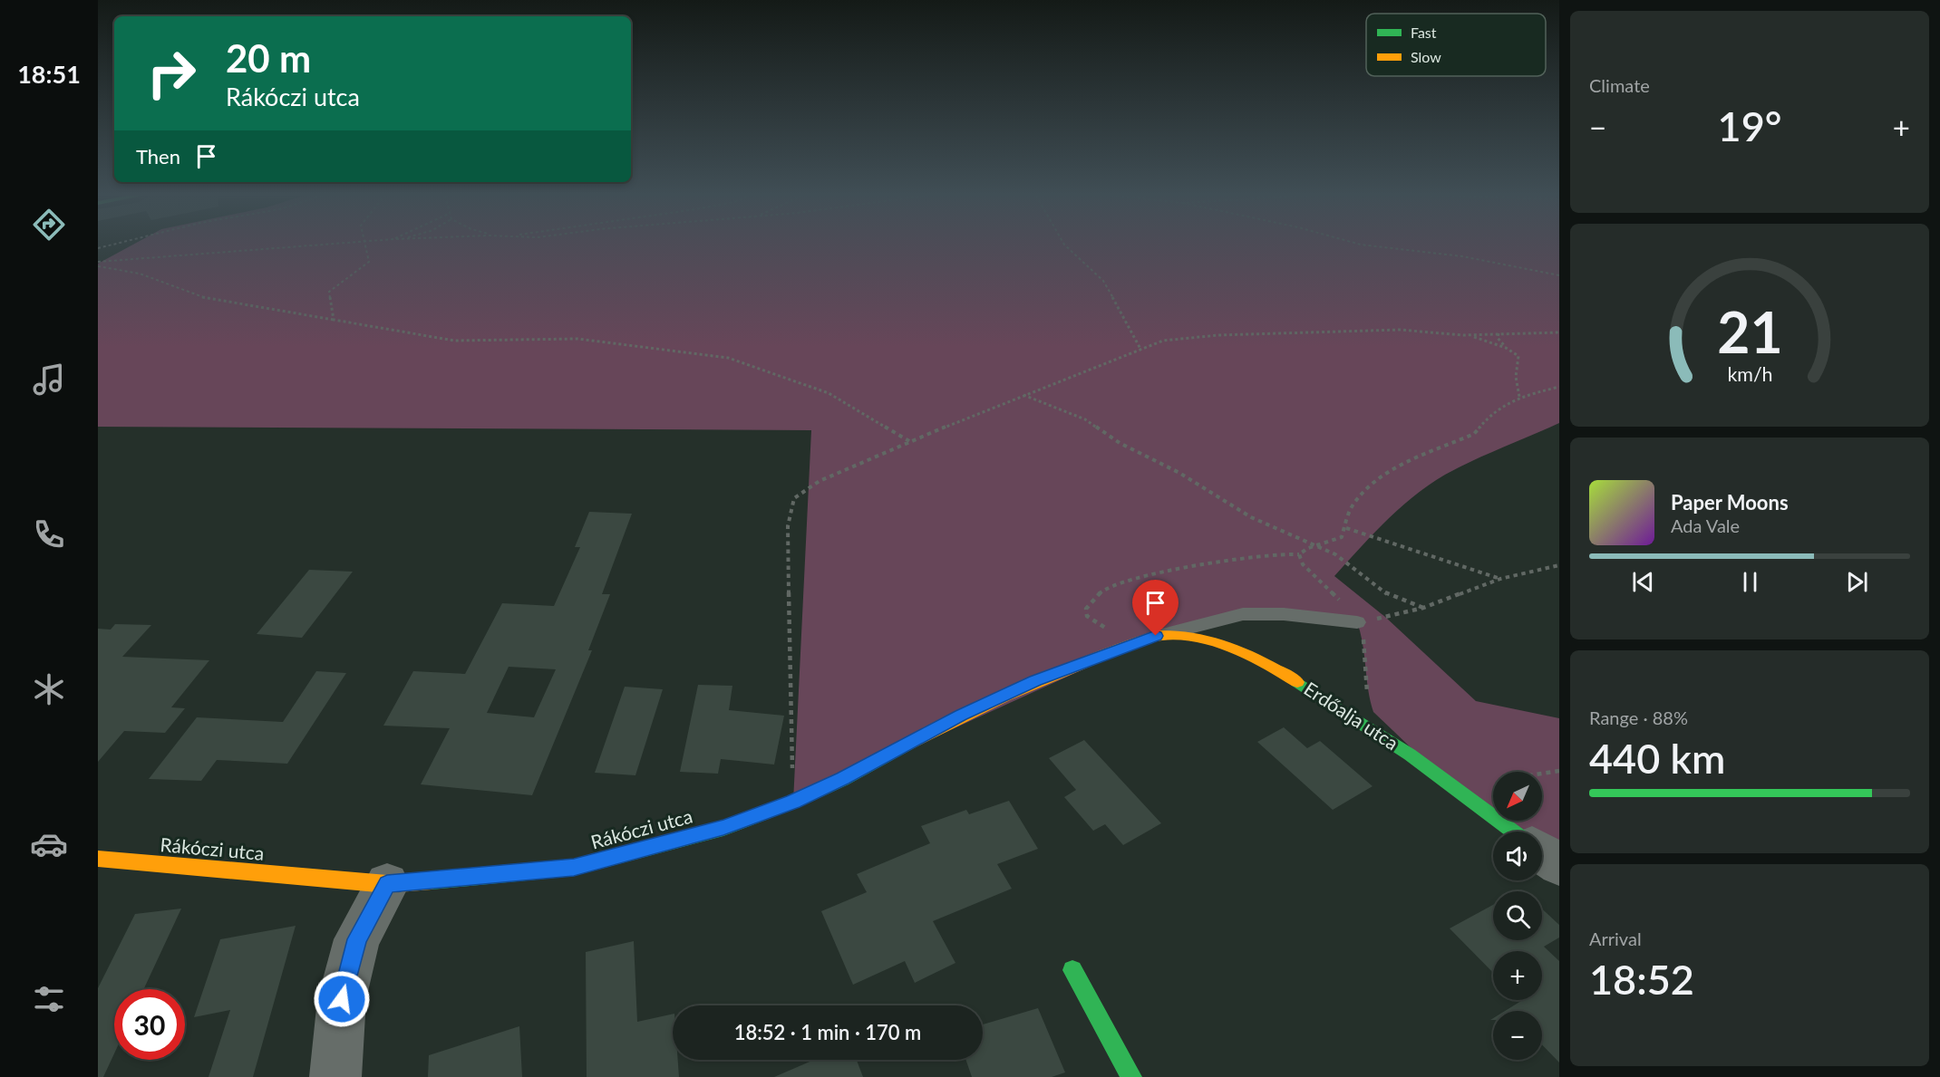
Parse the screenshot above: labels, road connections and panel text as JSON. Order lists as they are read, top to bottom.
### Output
{
  "streets": {
    "street": ["Erdőalja utca", "Rákóczi utca"]
  },
  "crossings": [
    ["Erdőalja utca", "Rákóczi utca"]
  ],
  "legend": ["Fast", "Slow"],
  "north": "bottom left",
  "page": {
    "tabs": "18:51",
    "tile": [
      "Climate",
      ["Range · 88%", "440 km"],
      ["Arrival", "18:52"]
    ],
    "turn": ["20 m", "Rákóczi utca"],
    "heat": ["−", "19°", "+"],
    "then": "Then",
    "song": ["Paper Moons", "Ada Vale"],
    "map_buttons": ["+", "−"],
    "limit": "30",
    "trip": "18:52 · 1 min · 170 m",
    "gauge": ["21", "km/h"]
  }
}
